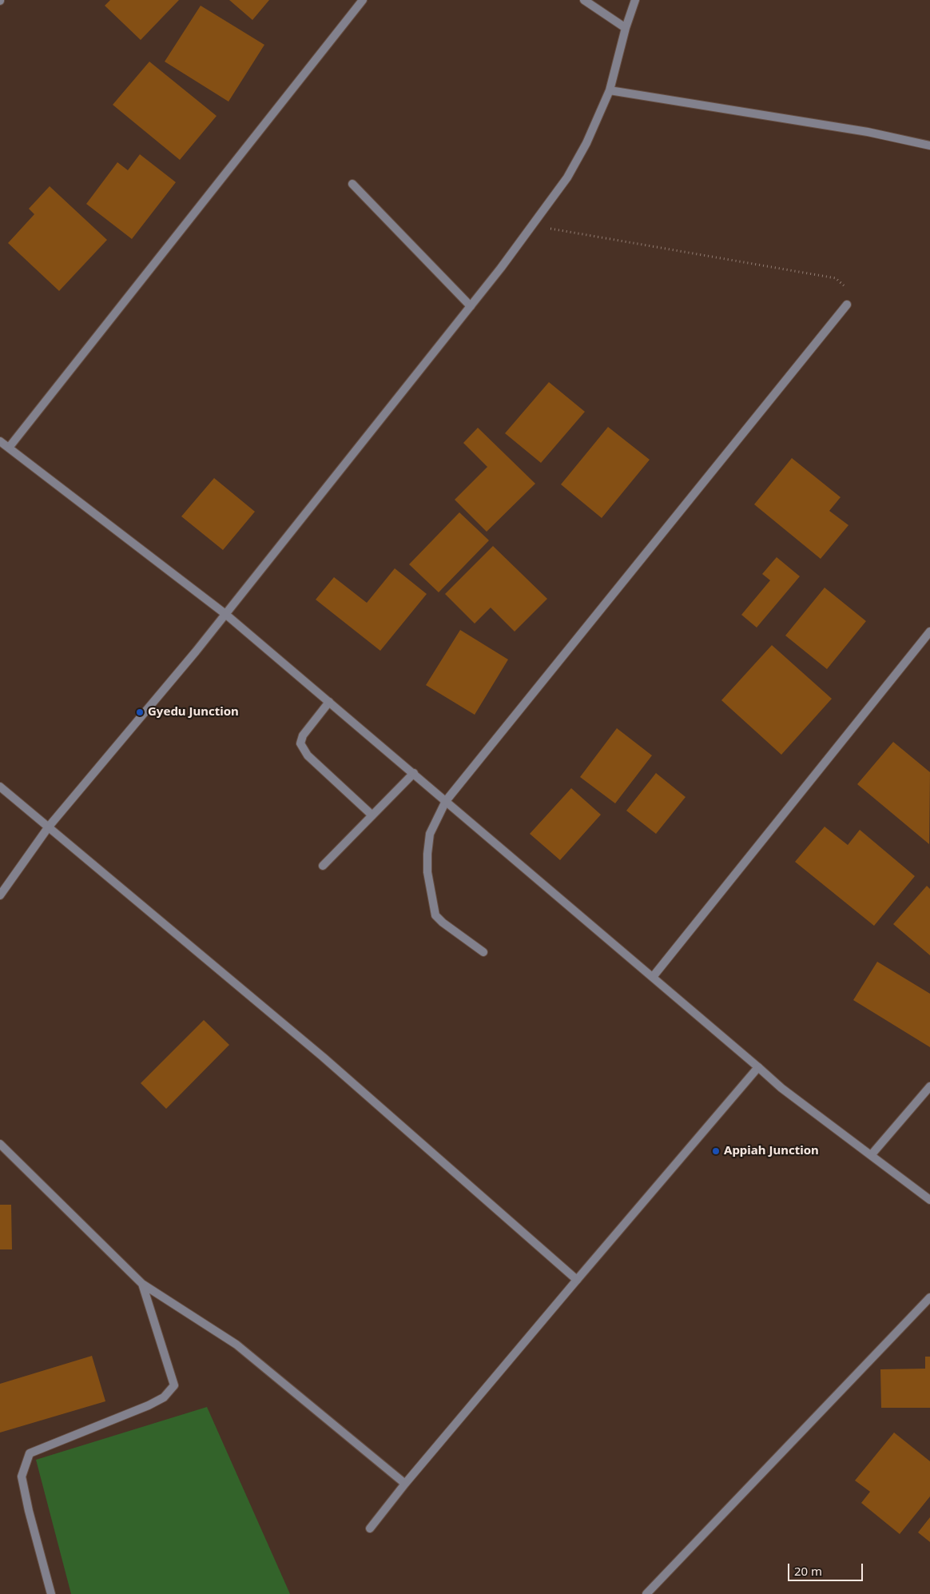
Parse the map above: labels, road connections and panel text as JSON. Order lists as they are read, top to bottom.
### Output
{
  "places": ["Gyedu Junction", "Appiah Junction"],
  "scale_bar": "20 m"
}
